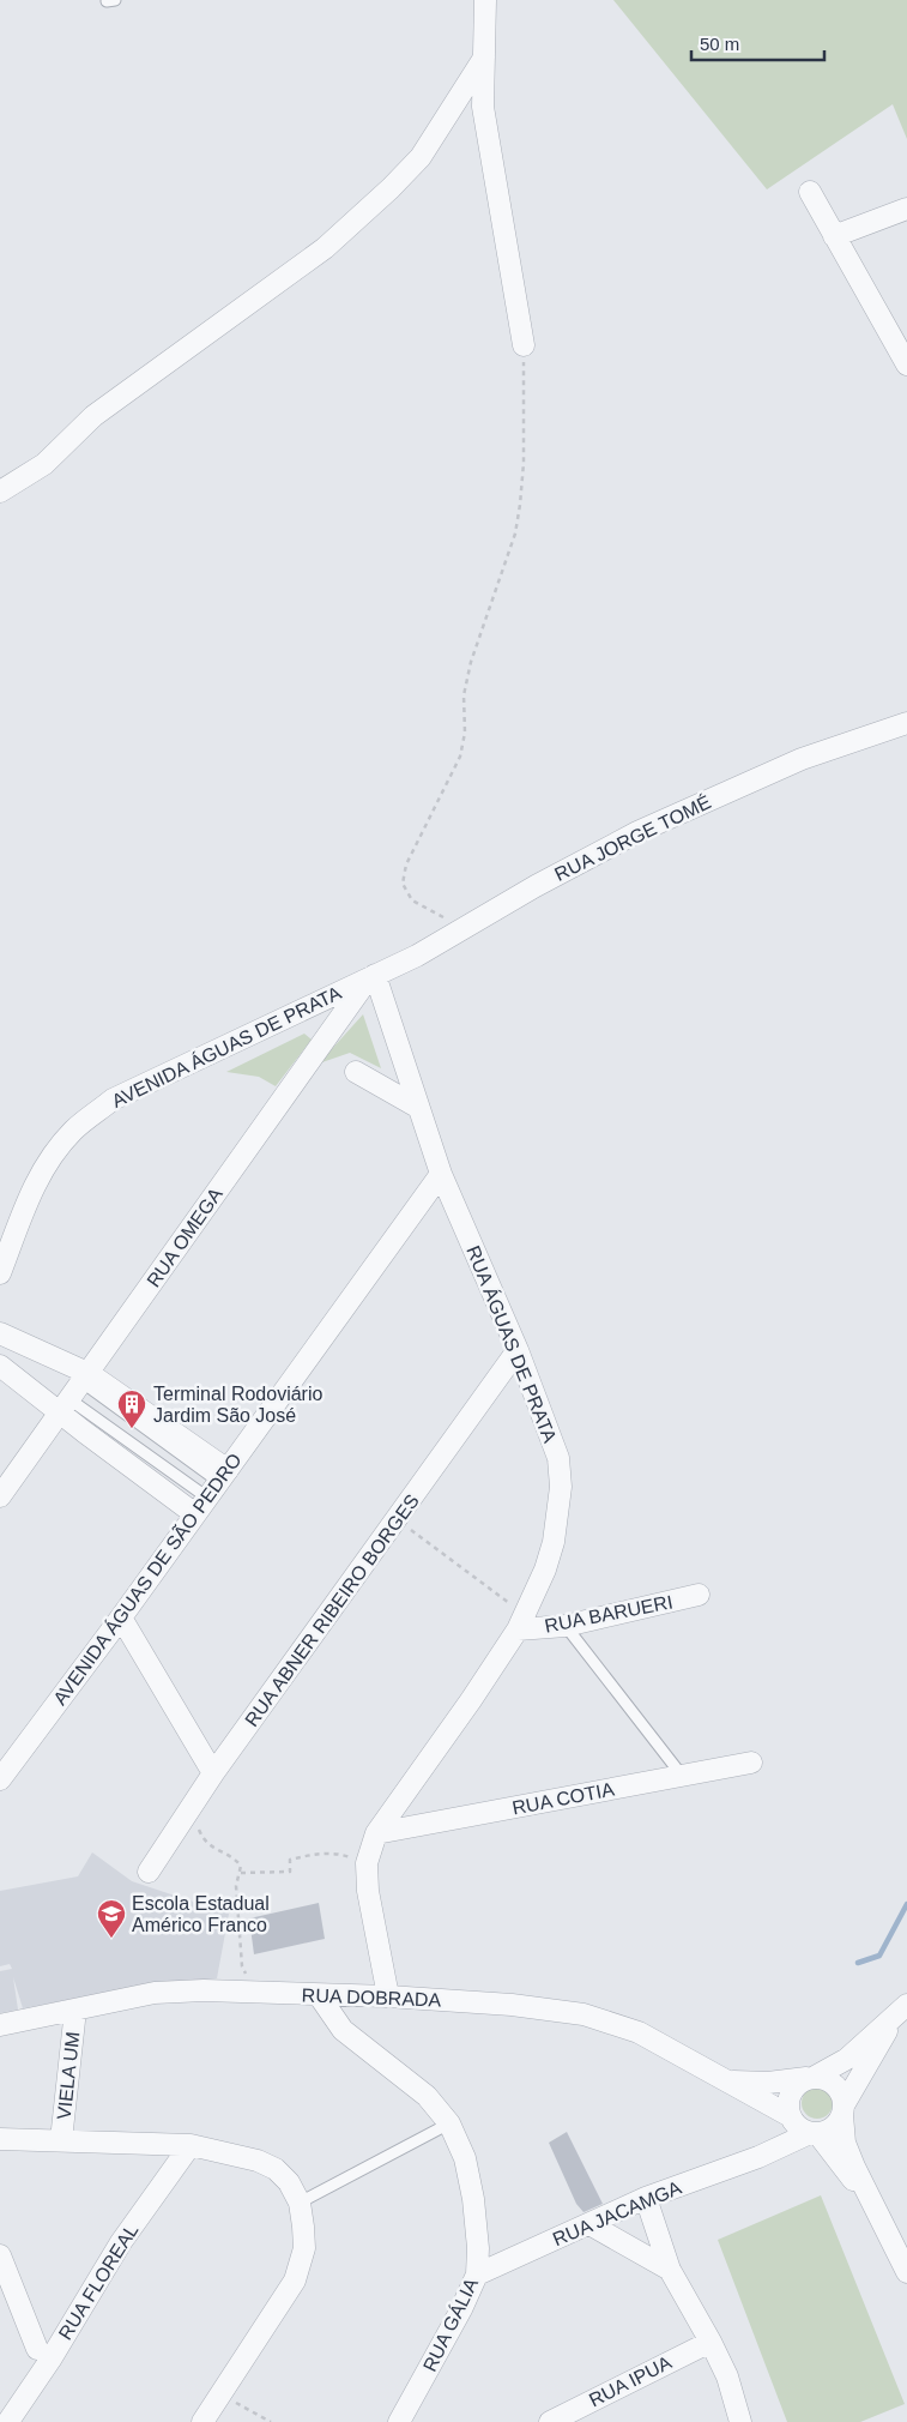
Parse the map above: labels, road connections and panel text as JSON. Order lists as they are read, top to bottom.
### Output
{
  "streets": {
    "street": [
      "RUA JORGE TOMÉ",
      "AVENIDA ÁGUAS DE PRATA",
      "RUA OMEGA",
      "RUA ÁGUAS DE PRATA",
      "AVENIDA ÁGUAS DE SÃO PEDRO",
      "RUA ABNER RIBEIRO BORGES",
      "RUA BARUERI",
      "RUA COTIA",
      "RUA DOBRADA",
      "VIELA UM",
      "RUA JACAMGA",
      "RUA FLOREAL",
      "RUA GÁLIA",
      "RUA IPUA"
    ]
  },
  "crossings": [
    ["RUA JORGE TOMÉ", "AVENIDA ÁGUAS DE PRATA"],
    ["RUA JORGE TOMÉ", "RUA OMEGA"],
    ["RUA JORGE TOMÉ", "RUA ÁGUAS DE PRATA"],
    ["AVENIDA ÁGUAS DE PRATA", "RUA OMEGA"],
    ["AVENIDA ÁGUAS DE PRATA", "RUA ÁGUAS DE PRATA"],
    ["RUA OMEGA", "RUA ÁGUAS DE PRATA"],
    ["RUA ÁGUAS DE PRATA", "AVENIDA ÁGUAS DE SÃO PEDRO"],
    ["RUA ÁGUAS DE PRATA", "RUA ABNER RIBEIRO BORGES"],
    ["RUA ÁGUAS DE PRATA", "RUA BARUERI"],
    ["RUA ÁGUAS DE PRATA", "RUA COTIA"],
    ["RUA ÁGUAS DE PRATA", "RUA DOBRADA"],
    ["RUA DOBRADA", "VIELA UM"],
    ["RUA DOBRADA", "RUA JACAMGA"],
    ["RUA DOBRADA", "RUA GÁLIA"],
    ["RUA JACAMGA", "RUA GÁLIA"]
  ],
  "places": {
    "building": ["Terminal Rodoviário Jardim São José"],
    "school or university": ["Escola Estadual Américo Franco"]
  },
  "scale_bar": "50 m"
}
